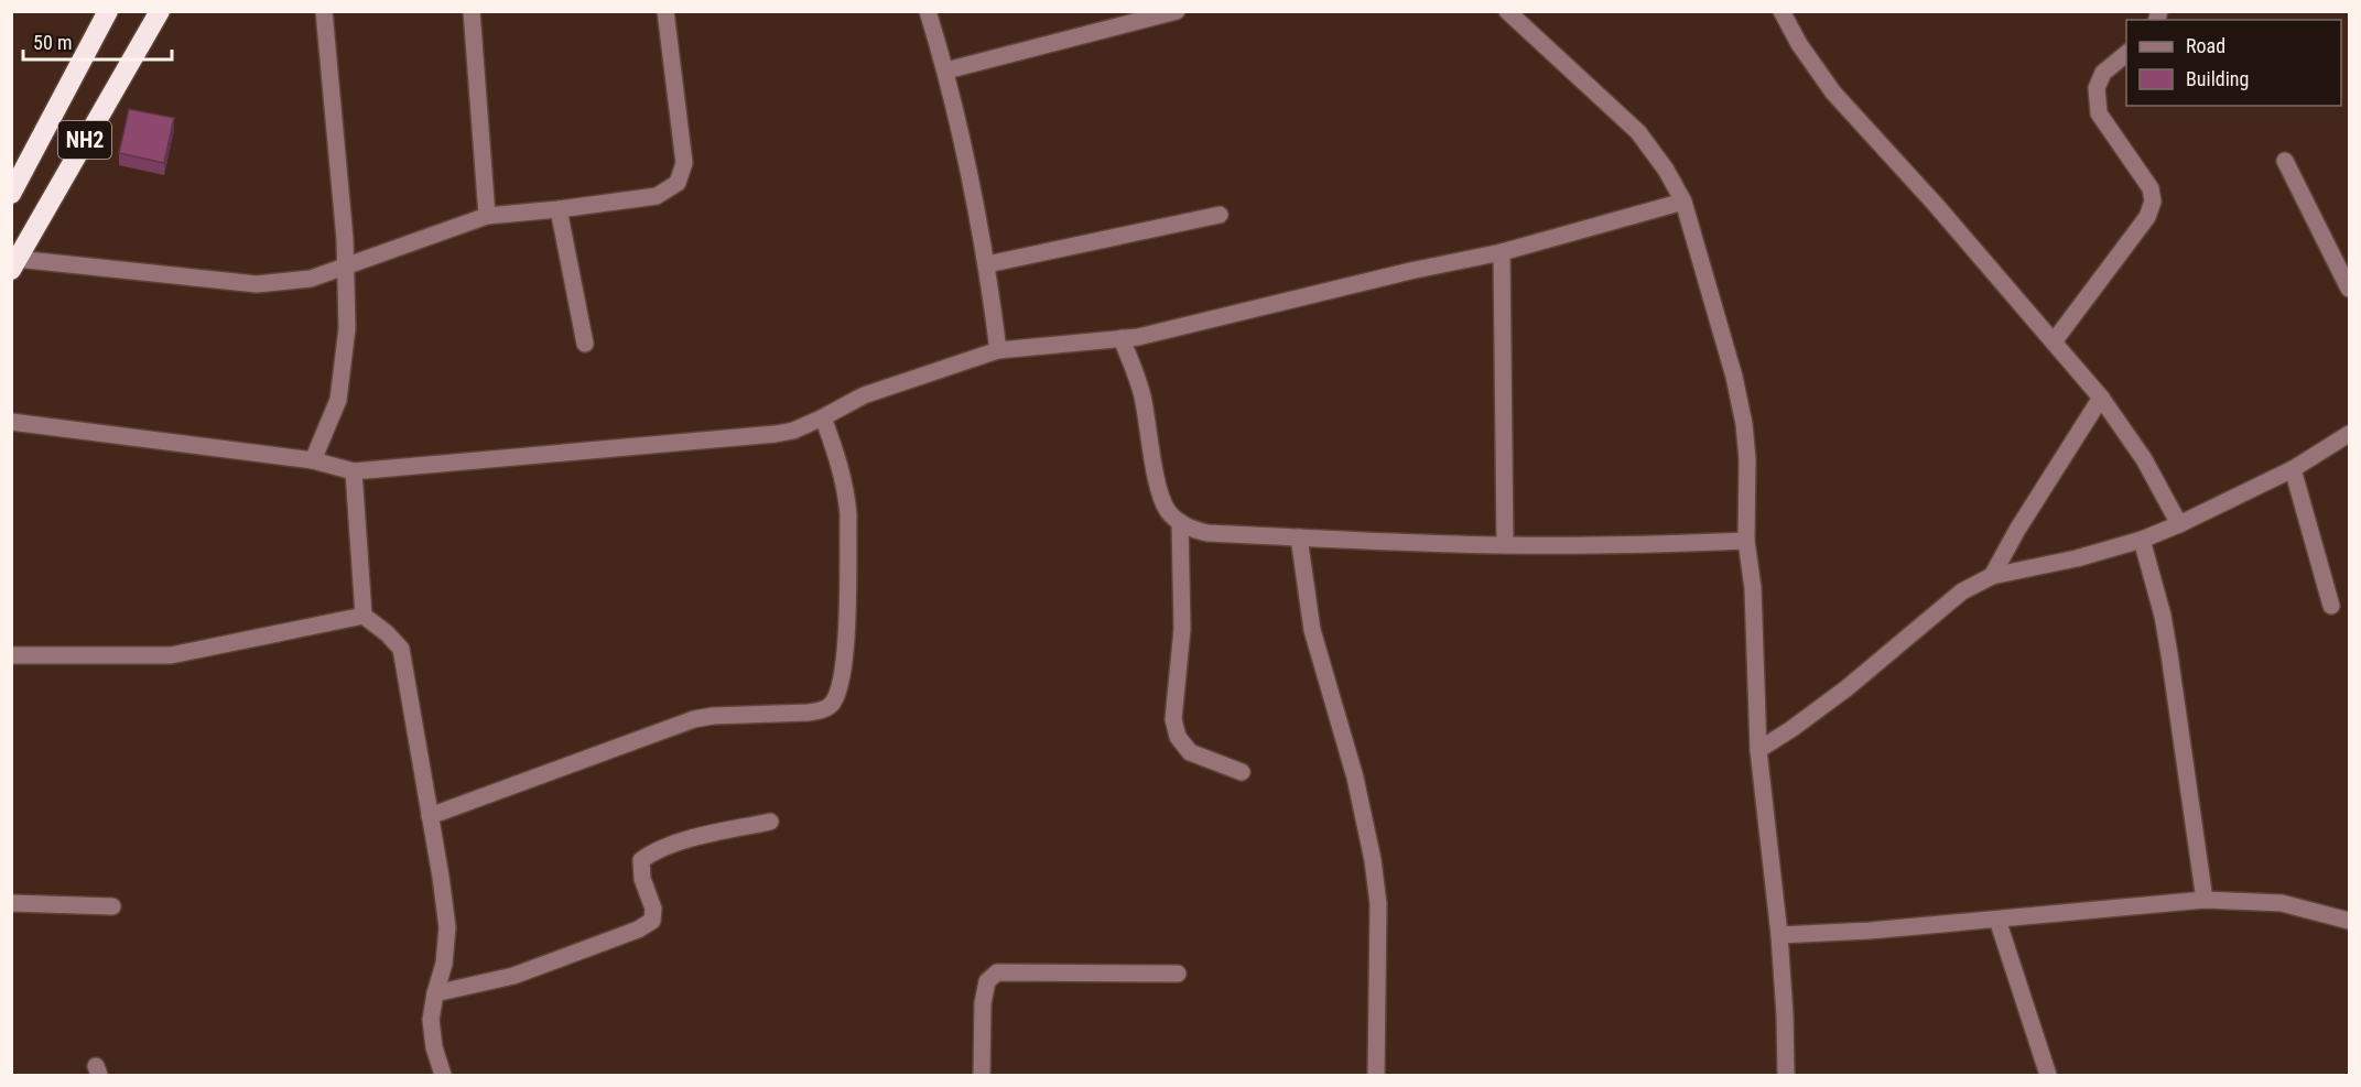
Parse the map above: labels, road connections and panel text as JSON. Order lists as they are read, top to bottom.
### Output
{
  "streets": {
    "highway": ["NH2"]
  },
  "legend": ["Road", "Building"],
  "scale_bar": "50 m"
}
